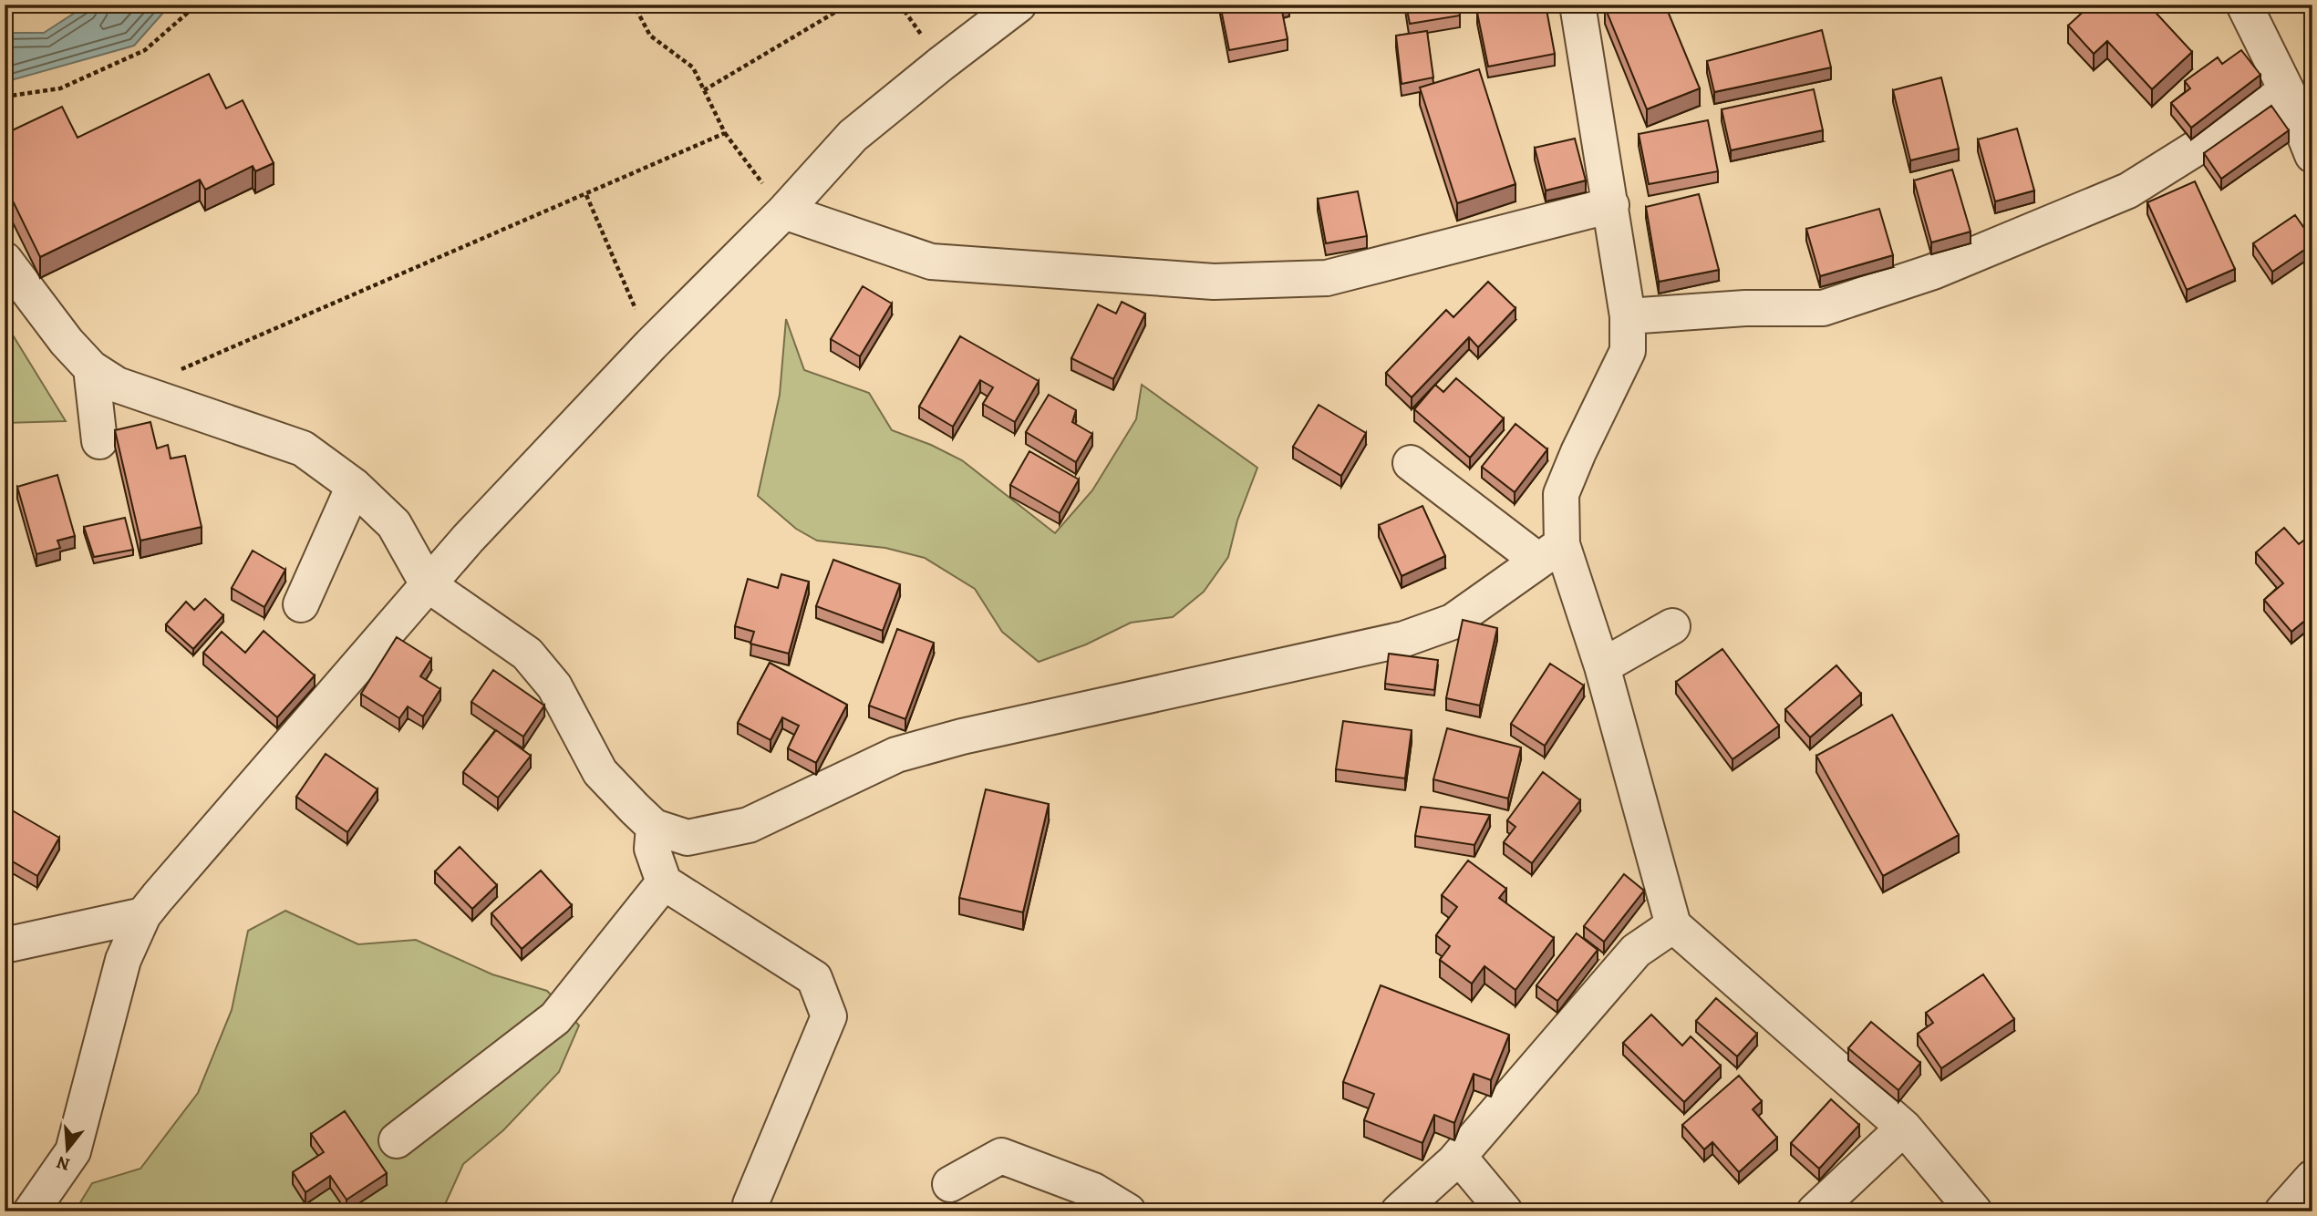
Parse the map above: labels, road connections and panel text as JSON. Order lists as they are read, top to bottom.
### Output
{
  "north": "bottom"
}
